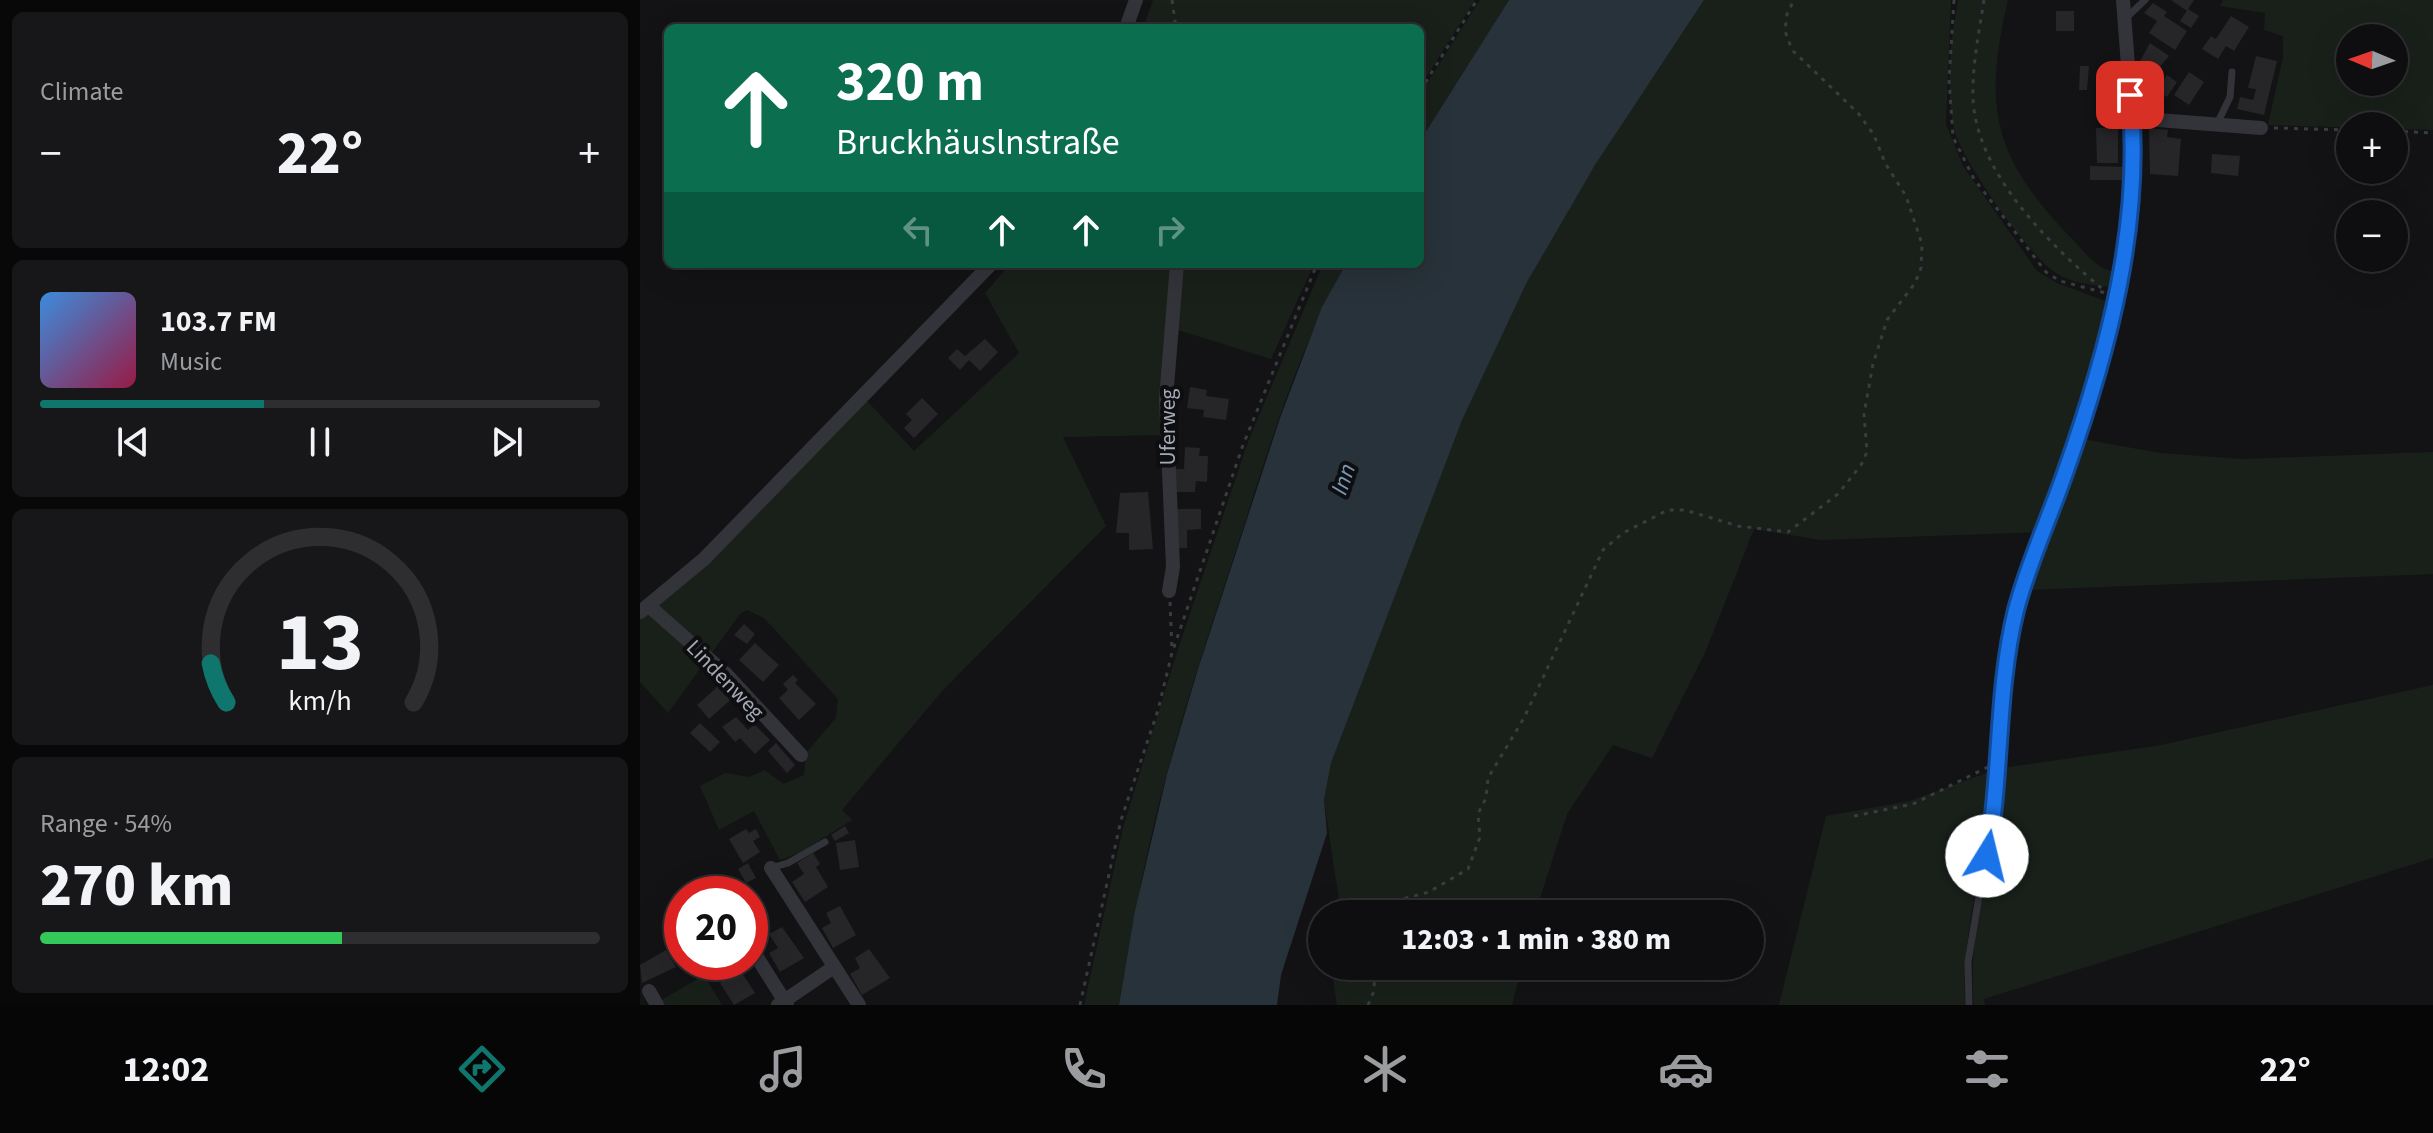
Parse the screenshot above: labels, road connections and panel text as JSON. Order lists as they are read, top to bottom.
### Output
{
  "streets": {
    "street": ["Uferweg", "Lindenweg"]
  },
  "water": ["Inn"],
  "north": "left",
  "page": {
    "tile": [
      "Climate",
      ["Range · 54%", "270 km"]
    ],
    "map_buttons": ["+", "−"],
    "turn": ["320 m", "Bruckhäuslnstraße"],
    "heat": ["−", "22°", "+"],
    "song": ["103.7 FM", "Music"],
    "limit": "20",
    "trip": "12:03 · 1 min · 380 m",
    "tabs": ["12:02", "22°"],
    "gauge": ["13", "km/h"]
  }
}
